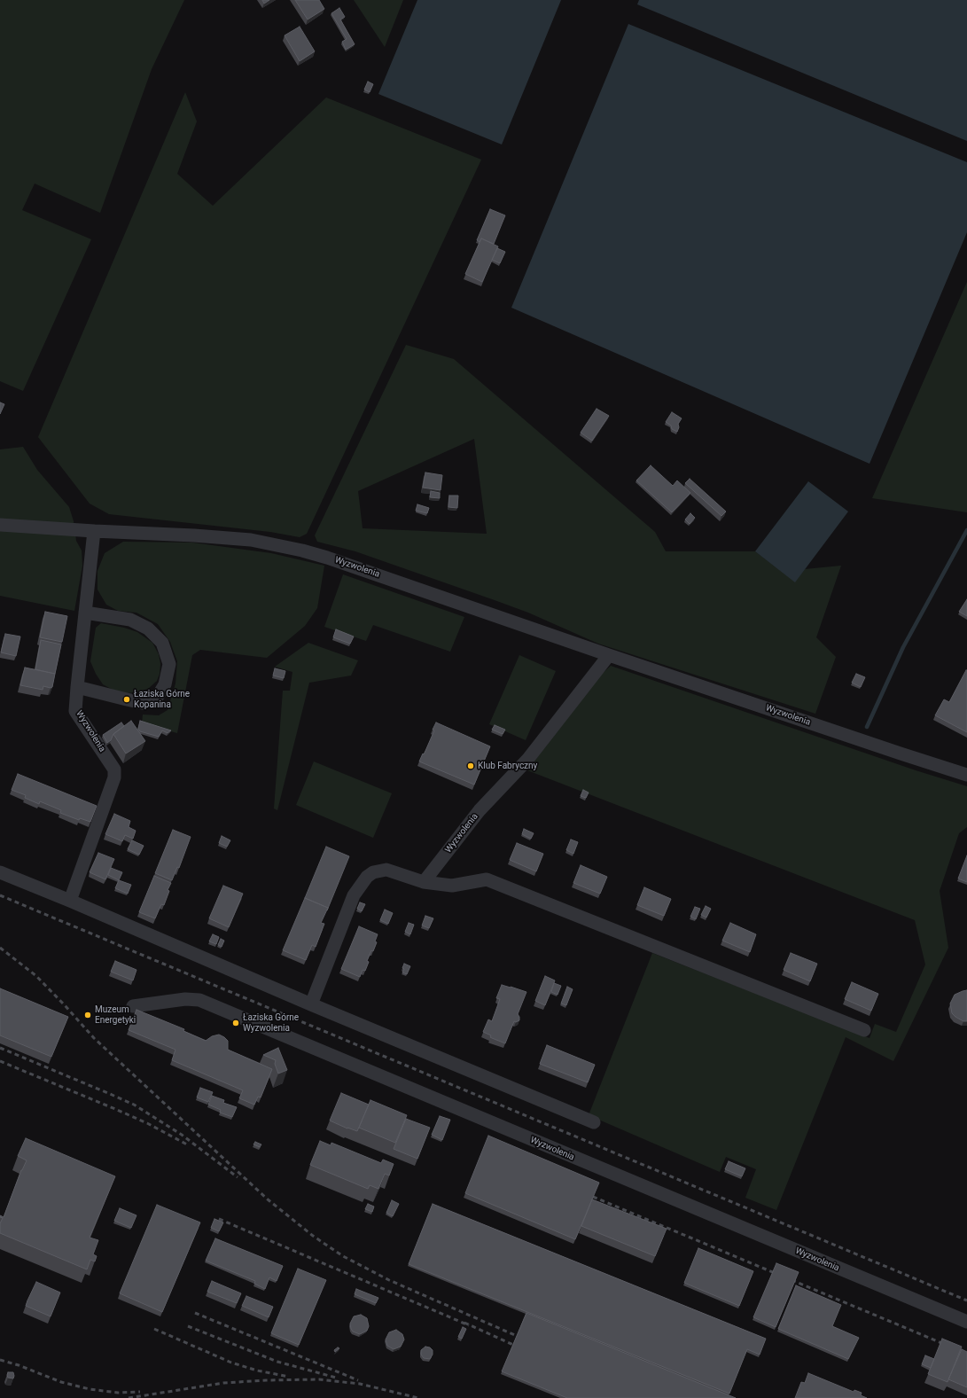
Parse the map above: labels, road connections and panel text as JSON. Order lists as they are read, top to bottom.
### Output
{
  "streets": {
    "street": ["Wyzwolenia"]
  },
  "places": [
    "Łaziska Górne Kopanina",
    "Klub Fabryczny",
    "Muzeum Energetyki",
    "Łaziska Górne Wyzwolenia"
  ]
}
